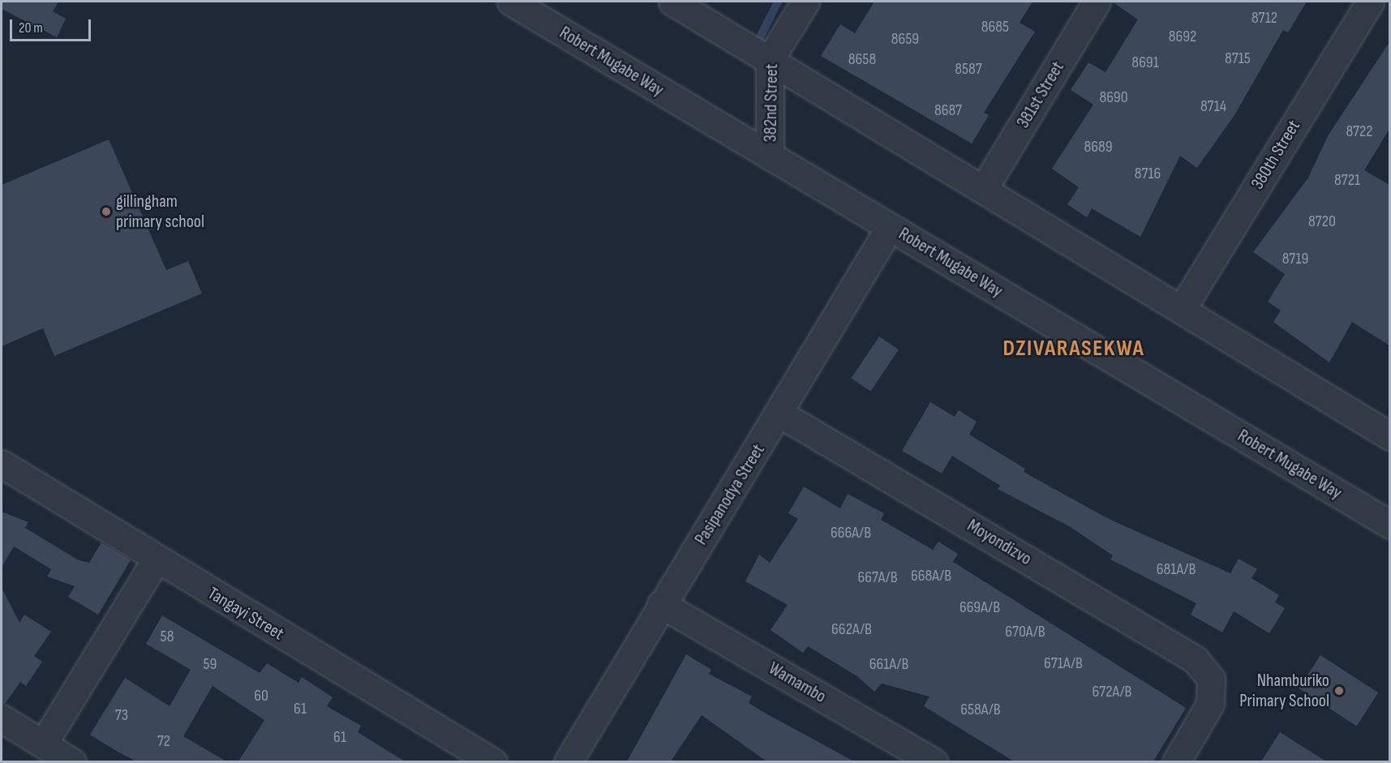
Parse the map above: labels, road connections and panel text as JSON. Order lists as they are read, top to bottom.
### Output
{
  "streets": {
    "street": [
      "Robert Mugabe Way",
      "381st Street",
      "382nd Street",
      "380th Street",
      "Pasipanodya Street",
      "Moyondizvo",
      "Tangayi Street",
      "Wamambo"
    ]
  },
  "crossings": [
    ["Robert Mugabe Way", "382nd Street"],
    ["Robert Mugabe Way", "Pasipanodya Street"],
    ["Pasipanodya Street", "Moyondizvo"],
    ["Pasipanodya Street", "Wamambo"]
  ],
  "districts": ["DZIVARASEKWA"],
  "places": ["gillingham primary school", "Nhamburiko Primary School"],
  "house_numbers": [
    "8712",
    "8685",
    "8692",
    "8659",
    "8715",
    "8658",
    "8691",
    "8587",
    "8690",
    "8714",
    "8687",
    "8722",
    "8689",
    "8716",
    "8721",
    "8720",
    "8719",
    "666A/B",
    "681A/B",
    "668A/B",
    "667A/B",
    "669A/B",
    "662A/B",
    "670A/B",
    "58",
    "671A/B",
    "59",
    "661A/B",
    "672A/B",
    "60",
    "61",
    "658A/B",
    "73",
    "61",
    "72"
  ],
  "scale_bar": "20 m"
}
